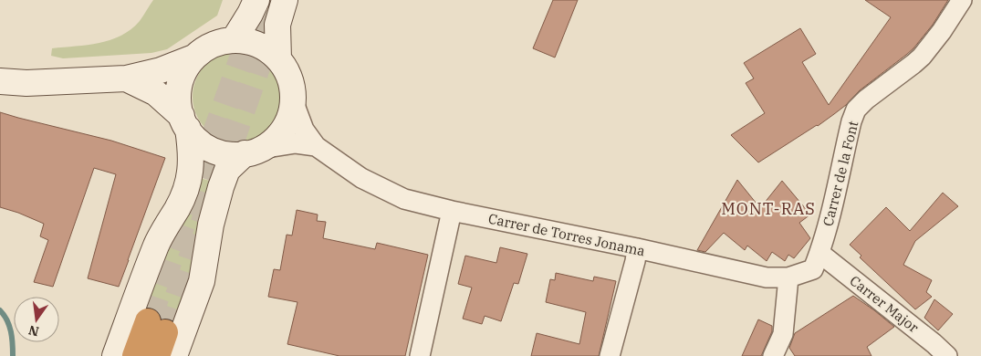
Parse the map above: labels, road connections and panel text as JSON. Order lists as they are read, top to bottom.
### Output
{
  "streets": {
    "street": ["Carrer de la Font", "Carrer de Torres Jonama", "Carrer Major"]
  },
  "crossings": [
    ["Carrer de la Font", "Carrer de Torres Jonama"],
    ["Carrer de la Font", "Carrer Major"],
    ["Carrer de Torres Jonama", "Carrer Major"]
  ],
  "districts": ["MONT-RAS"],
  "north": "bottom"
}
